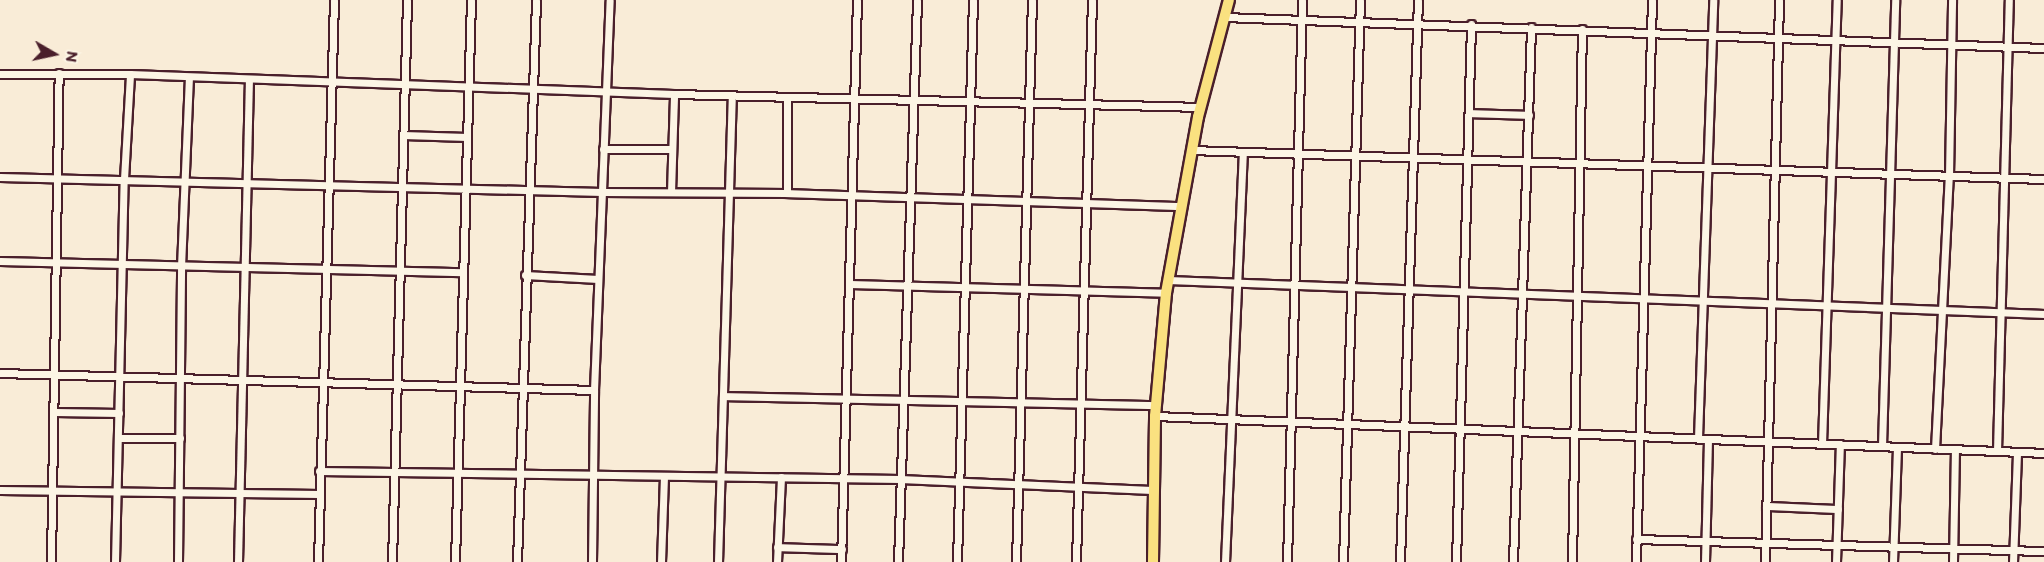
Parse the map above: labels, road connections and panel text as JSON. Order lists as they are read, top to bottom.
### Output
{
  "north": "right"
}
